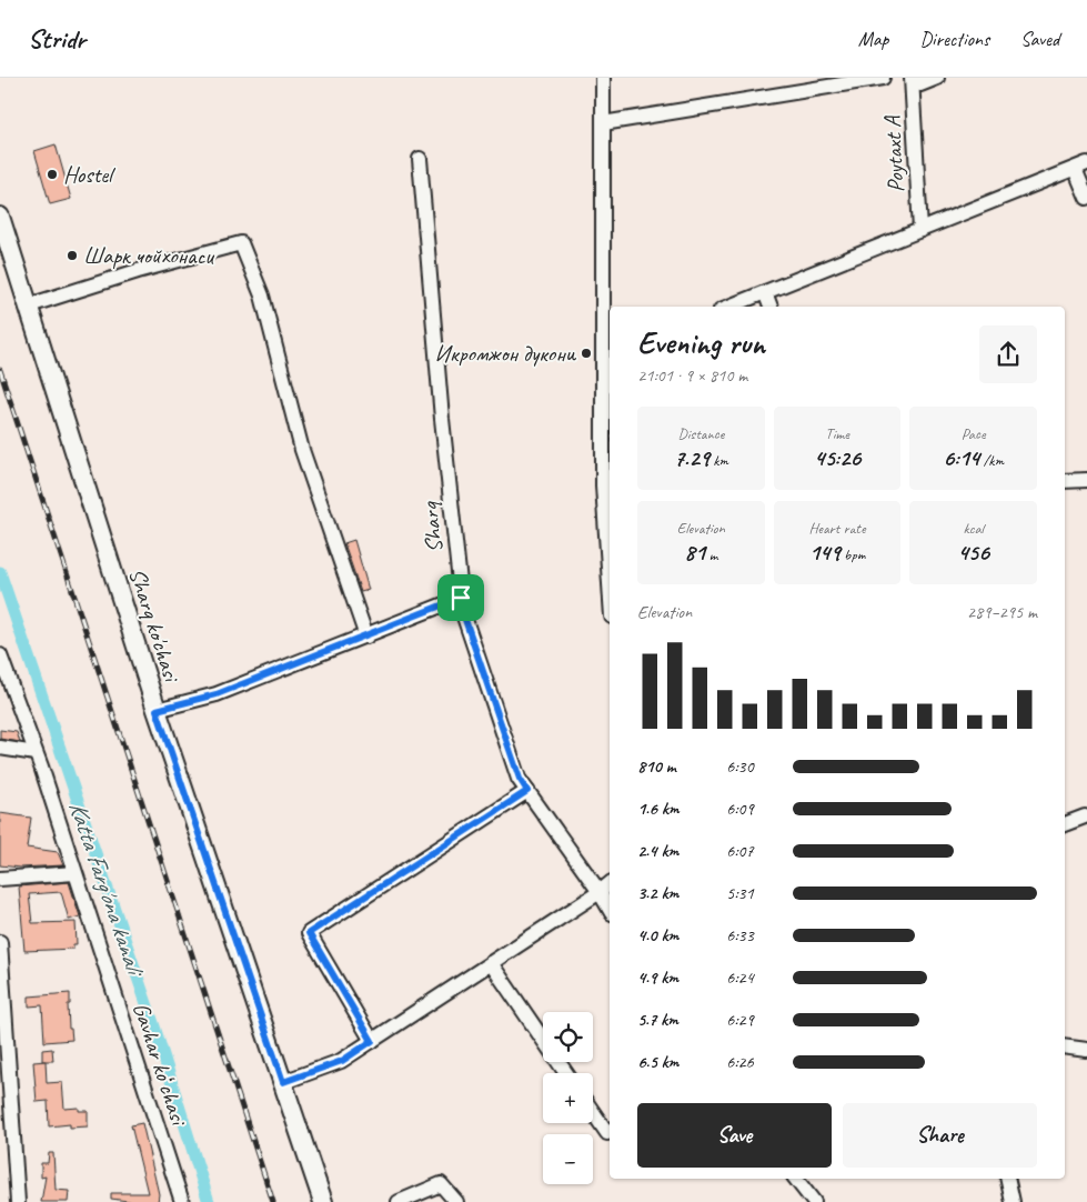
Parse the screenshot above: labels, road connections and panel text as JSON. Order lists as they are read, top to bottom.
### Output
{
  "streets": {
    "main road": ["Sharq ko'chasi"],
    "street": ["Poytaxt A", "Sharq", "Gavhar koʻchasi"]
  },
  "water": ["Katta Farg'ona kanali"],
  "places": ["Hostel", "Шарк чойхонаси", "Икромжон дукони"],
  "page": {
    "header": "Stridr",
    "nav": ["Map", "Directions", "Saved"],
    "heading": ["Evening run", "21:01 · 9 × 810 m"],
    "stats": [
      ["Distance", "7.29 km"],
      ["Time", "45:26"],
      ["Pace", "6:14 /km"],
      ["Elevation", "81 m"],
      ["Heart rate", "149 bpm"],
      ["kcal", "456"]
    ],
    "chart": ["Elevation", "289–295 m"],
    "list": [
      {
        "name": "810 m",
        "note": "6:30"
      },
      {
        "name": "1.6 km",
        "note": "6:09"
      },
      {
        "name": "2.4 km",
        "note": "6:07"
      },
      {
        "name": "3.2 km",
        "note": "5:31"
      },
      {
        "name": "4.0 km",
        "note": "6:33"
      },
      {
        "name": "4.9 km",
        "note": "6:24"
      },
      {
        "name": "5.7 km",
        "note": "6:29"
      },
      {
        "name": "6.5 km",
        "note": "6:26"
      }
    ],
    "map_buttons": ["+", "−"],
    "buttons": ["Save", "Share"]
  }
}
